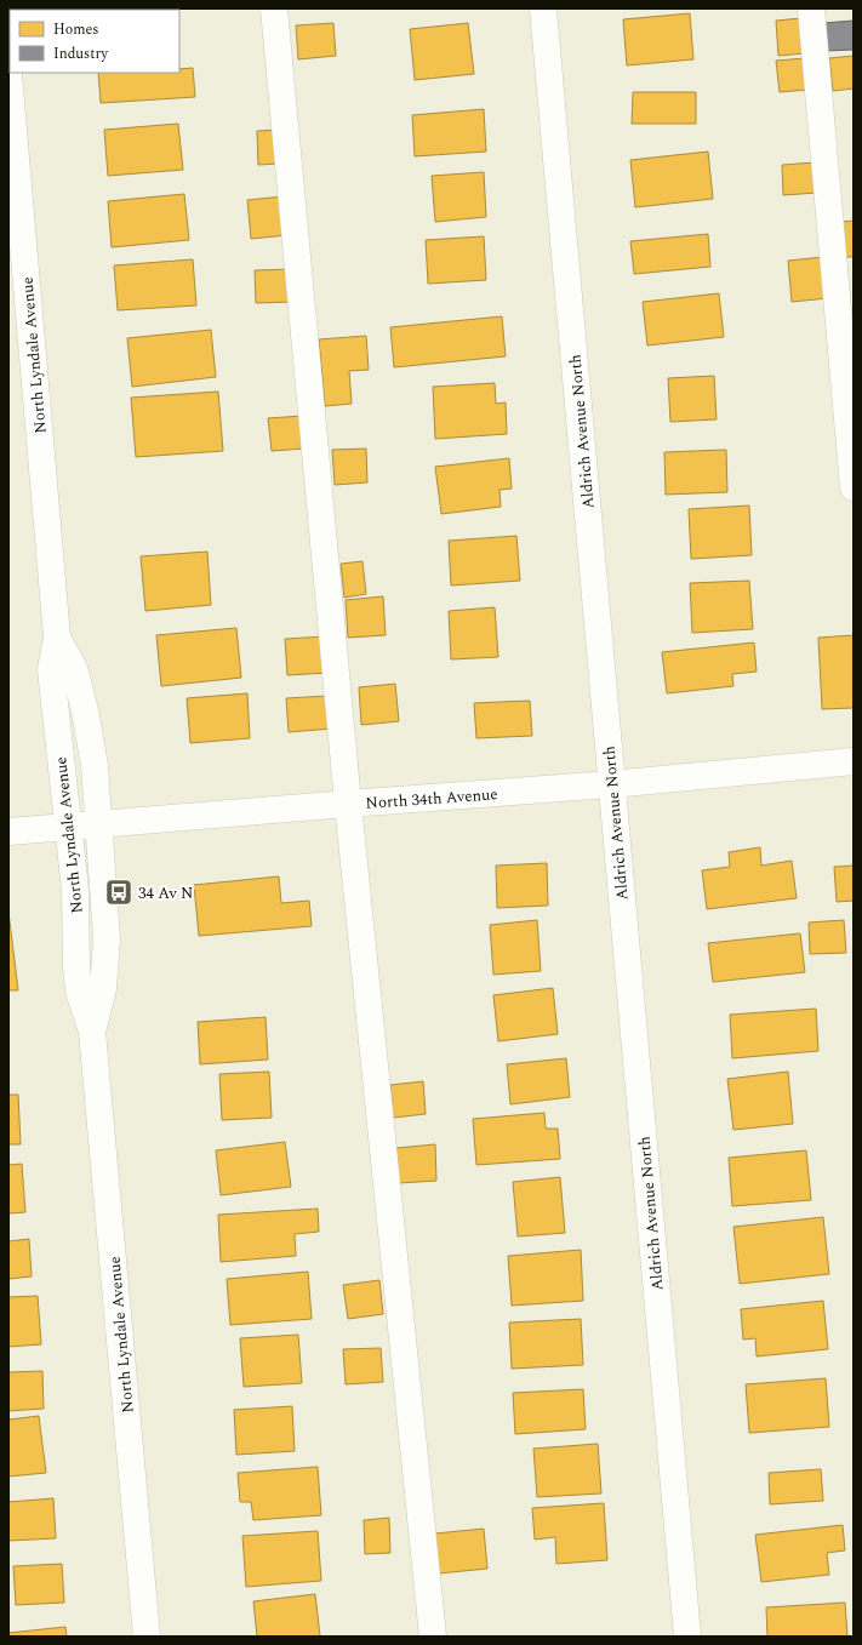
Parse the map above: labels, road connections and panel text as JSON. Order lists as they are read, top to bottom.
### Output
{
  "streets": {
    "street": ["North Lyndale Avenue", "Aldrich Avenue North", "North 34th Avenue"]
  },
  "crossings": [
    ["North Lyndale Avenue", "North 34th Avenue"],
    ["Aldrich Avenue North", "North 34th Avenue"]
  ],
  "places": {
    "bus stop": ["34 Av N"]
  },
  "legend": ["Homes", "Industry"]
}
